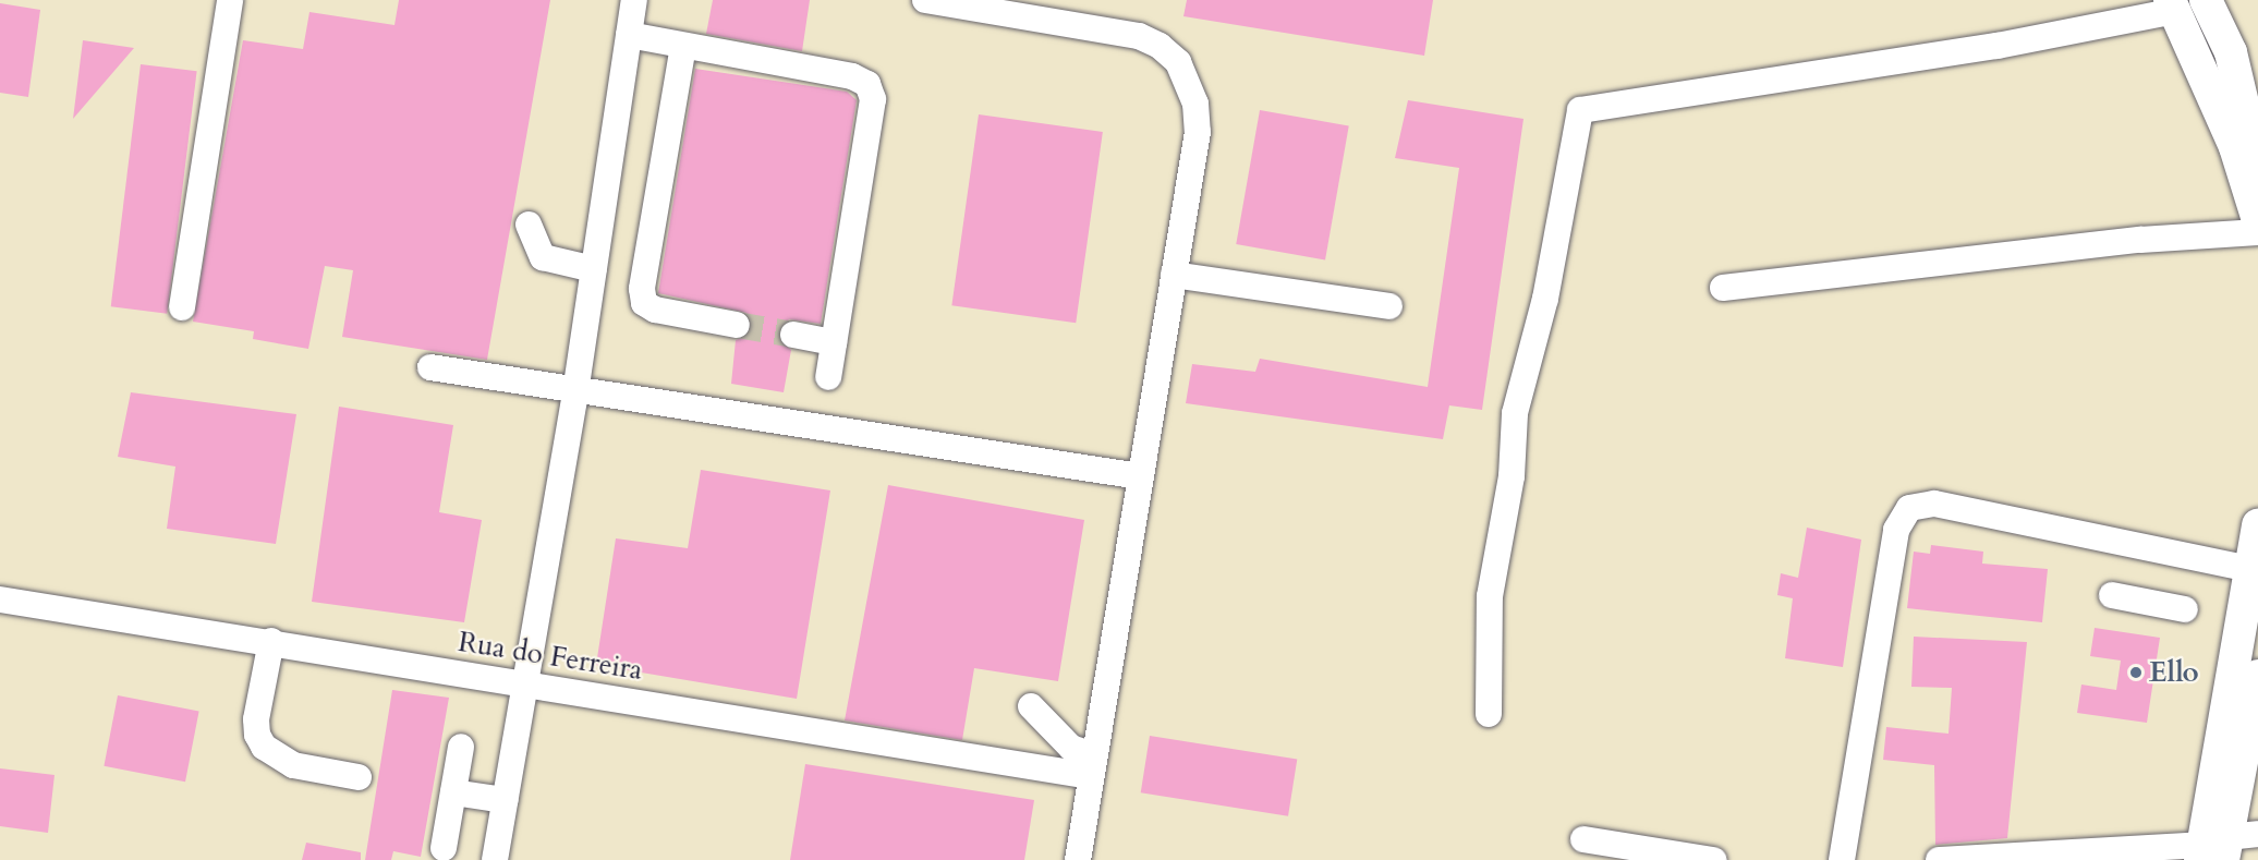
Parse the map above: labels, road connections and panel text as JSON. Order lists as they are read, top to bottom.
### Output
{
  "streets": {
    "street": ["Rua do Ferreira"]
  },
  "places": ["Ello"]
}
